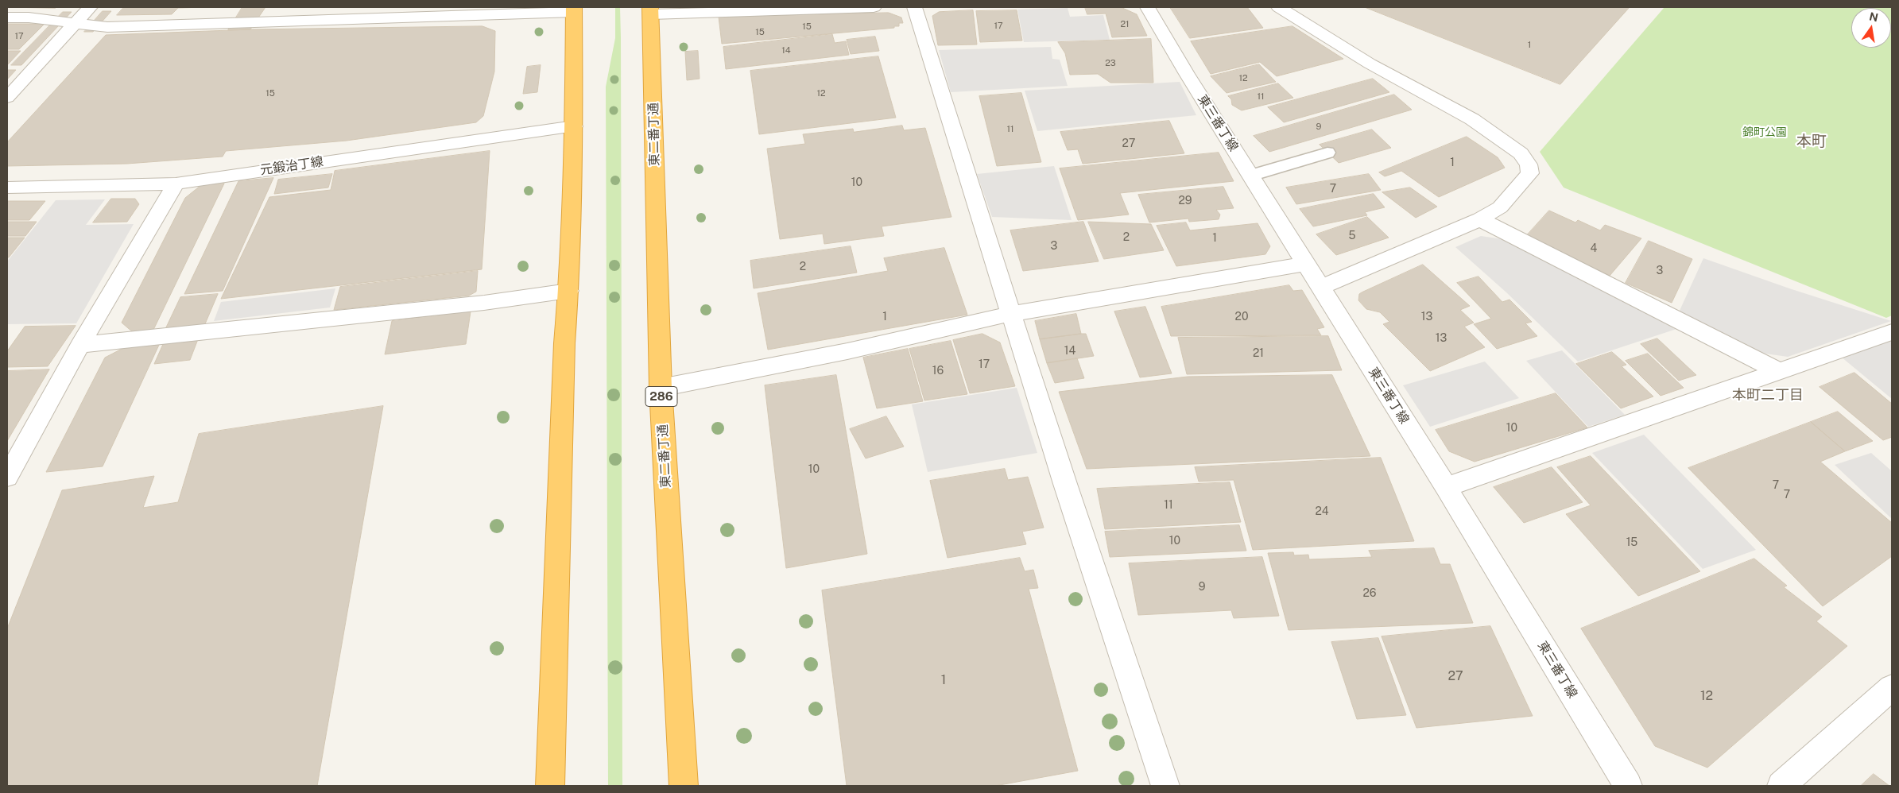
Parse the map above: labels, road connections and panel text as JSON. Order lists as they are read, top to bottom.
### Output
{
  "streets": {
    "highway": ["東二番丁通", "286"],
    "street": ["東三番丁線", "元鍛治丁線"]
  },
  "districts": ["本町", "本町二丁目"],
  "parks": ["錦町公園"],
  "house_numbers": [
    "21",
    "17",
    "15",
    "15",
    "17",
    "1",
    "14",
    "23",
    "12",
    "15",
    "12",
    "11",
    "9",
    "11",
    "27",
    "1",
    "10",
    "7",
    "29",
    "5",
    "2",
    "1",
    "3",
    "4",
    "2",
    "3",
    "1",
    "20",
    "13",
    "13",
    "14",
    "21",
    "17",
    "16",
    "10",
    "10",
    "7",
    "7",
    "11",
    "24",
    "10",
    "15",
    "9",
    "26",
    "27",
    "1",
    "12"
  ],
  "north": "top"
}
